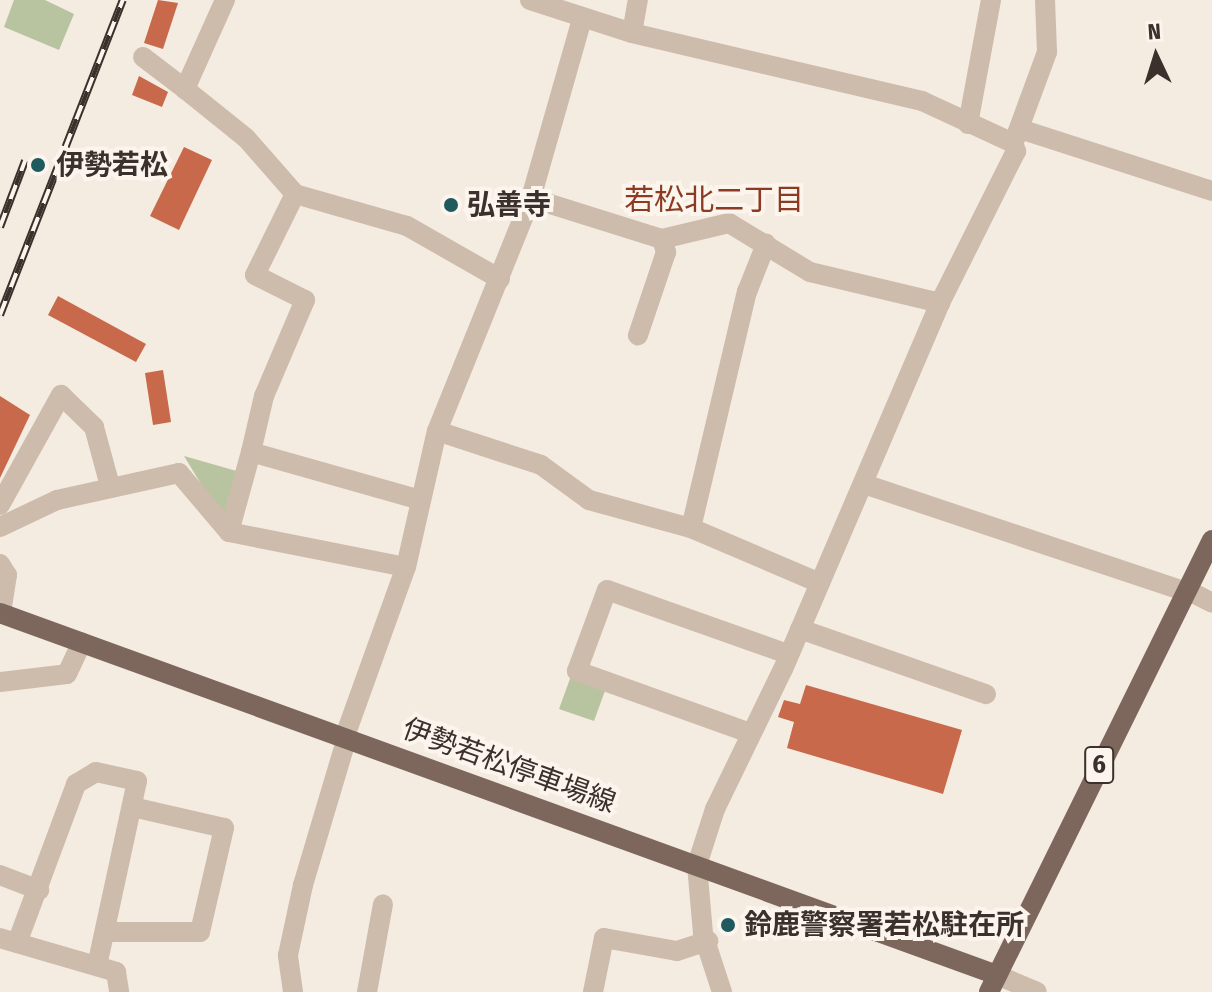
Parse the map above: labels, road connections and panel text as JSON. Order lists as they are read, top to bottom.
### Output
{
  "streets": {
    "main road": ["6", "伊勢若松停車場線"]
  },
  "crossings": [
    ["6", "伊勢若松停車場線"]
  ],
  "districts": ["若松北二丁目"],
  "places": ["伊勢若松", "弘善寺", "鈴鹿警察署若松駐在所"],
  "north": "top"
}
